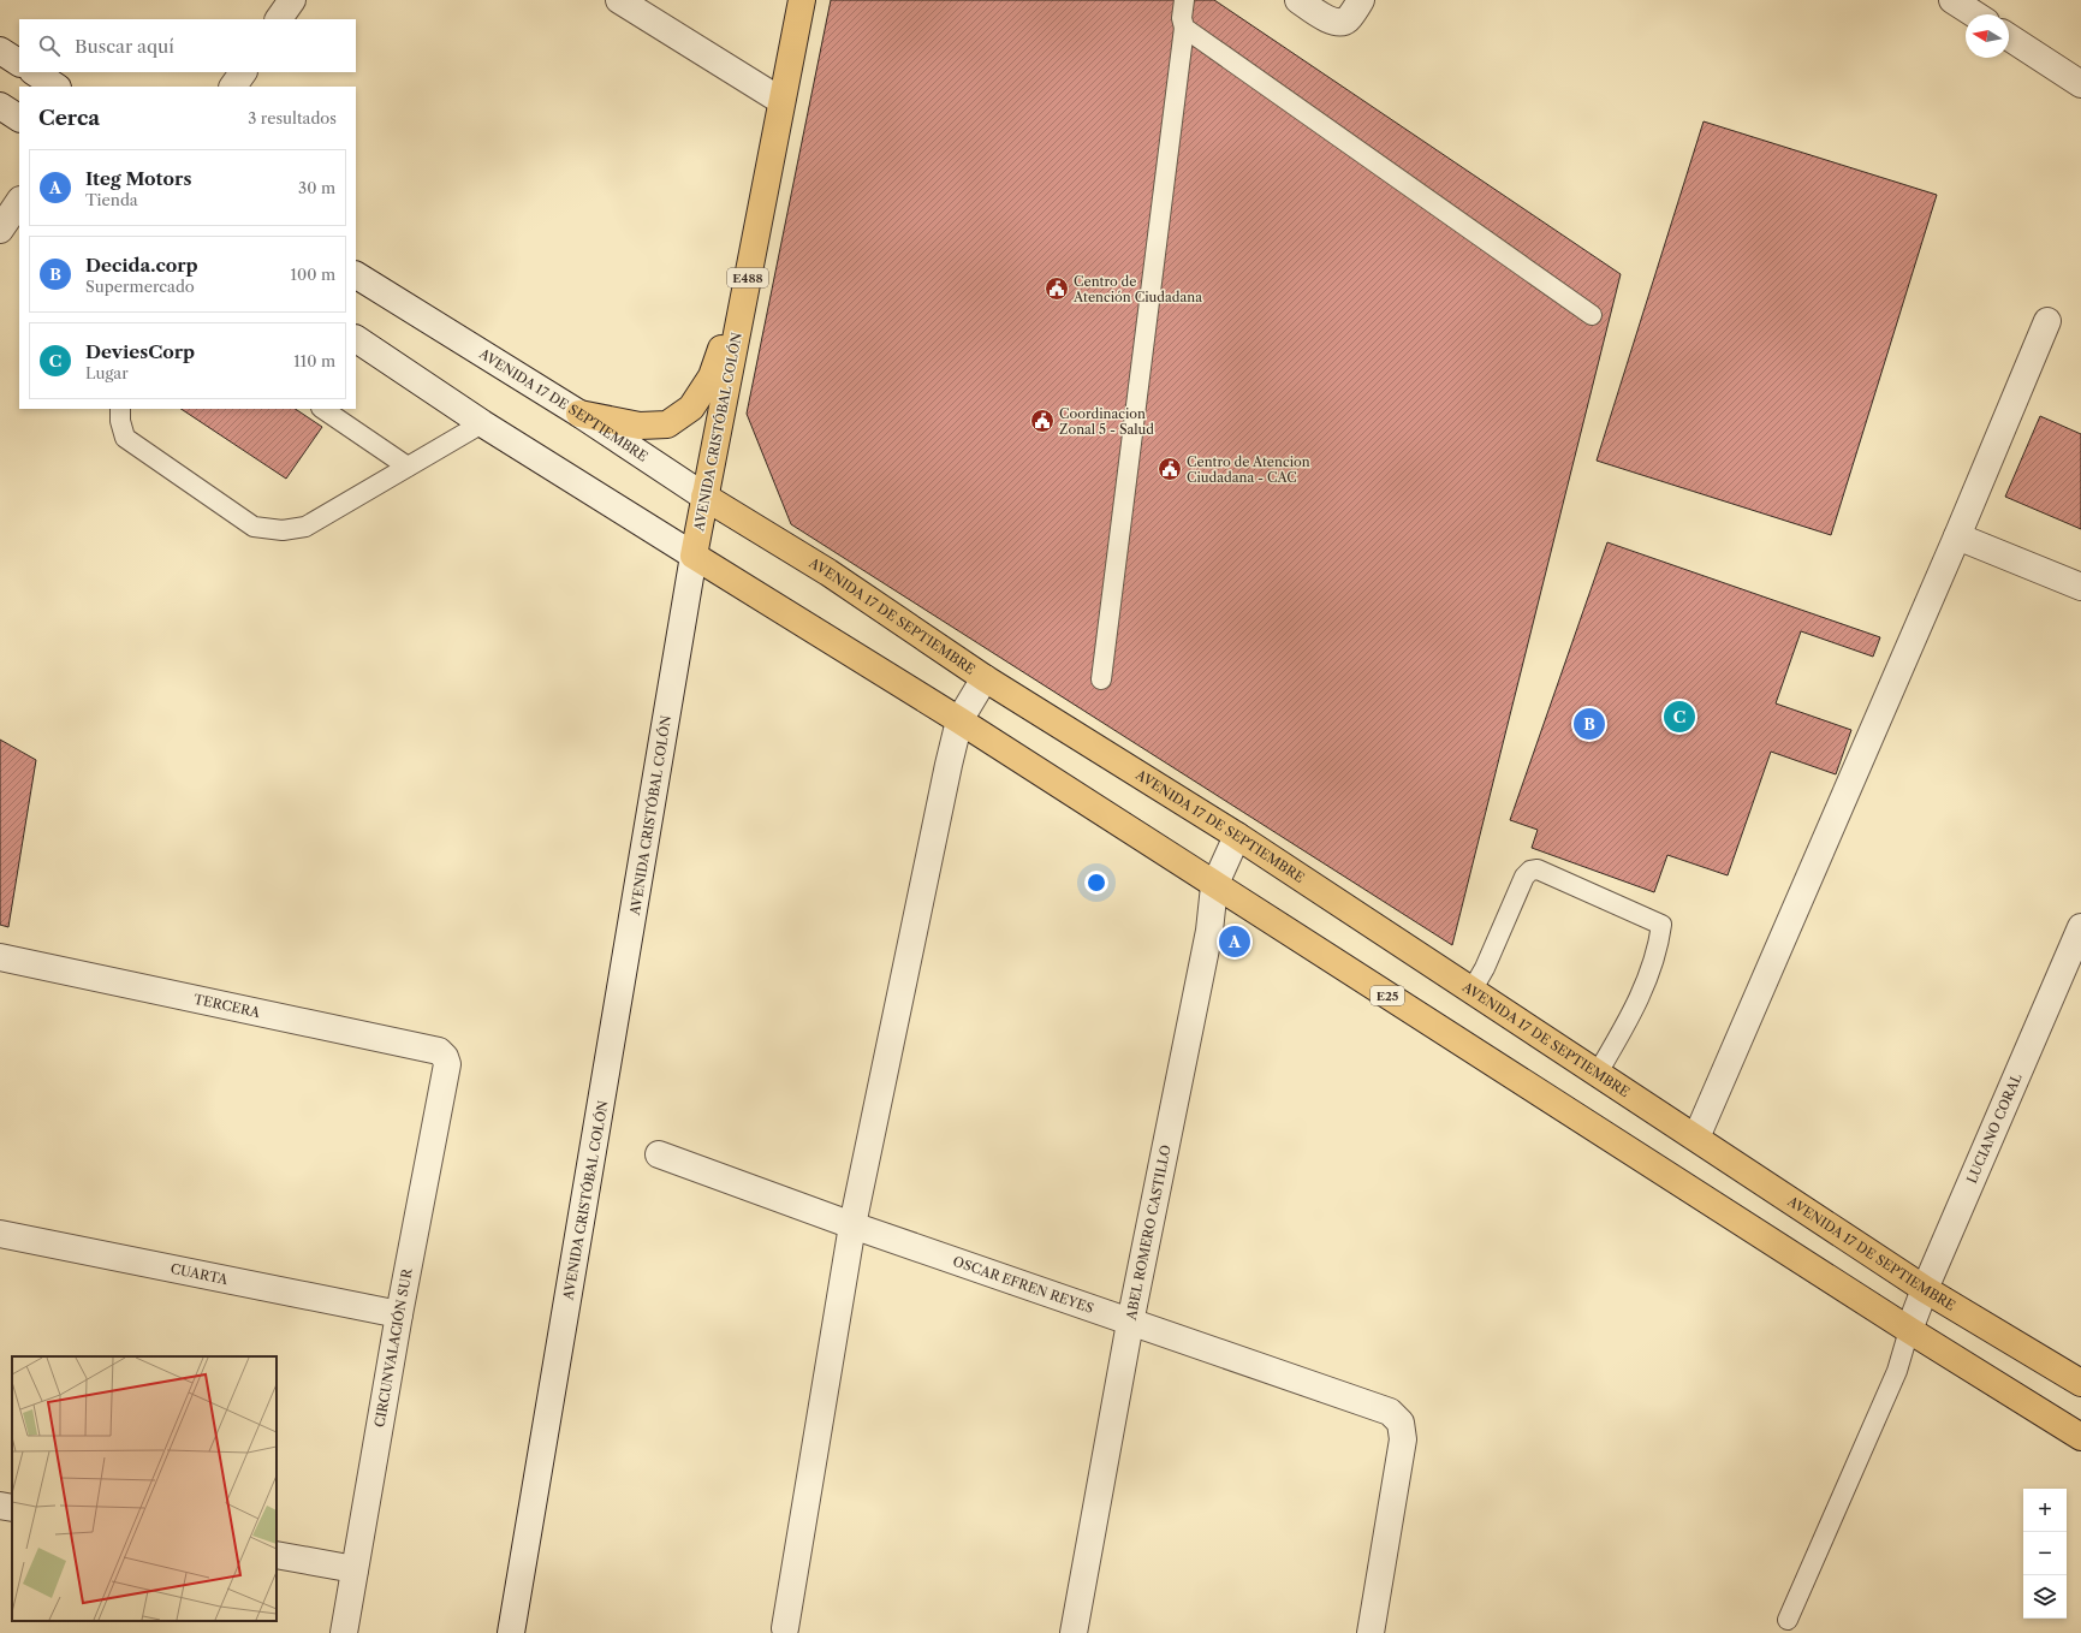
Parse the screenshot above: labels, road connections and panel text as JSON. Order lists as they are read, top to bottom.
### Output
{
  "streets": {
    "main road": [
      "E488",
      "AVENIDA 17 DE SEPTIEMBRE",
      "AVENIDA CRISTÓBAL COLÓN",
      "E25"
    ],
    "street": [
      "TERCERA",
      "LUCIANO CORAL",
      "ABEL ROMERO CASTILLO",
      "CUARTA",
      "OSCAR EFREN REYES",
      "CIRCUNVALACIÓN SUR"
    ]
  },
  "crossings": [
    ["AVENIDA 17 DE SEPTIEMBRE", "AVENIDA CRISTÓBAL COLÓN"],
    ["AVENIDA 17 DE SEPTIEMBRE", "LUCIANO CORAL"],
    ["AVENIDA 17 DE SEPTIEMBRE", "ABEL ROMERO CASTILLO"],
    ["AVENIDA CRISTÓBAL COLÓN", "E25"],
    ["E25", "LUCIANO CORAL"],
    ["E25", "ABEL ROMERO CASTILLO"],
    ["TERCERA", "CIRCUNVALACIÓN SUR"],
    ["ABEL ROMERO CASTILLO", "OSCAR EFREN REYES"],
    ["CUARTA", "CIRCUNVALACIÓN SUR"]
  ],
  "places": {
    "public building": ["Centro de Atención Ciudadana", "Coordinacion Zonal 5 - Salud", "Centro de Atencion Ciudadana - CAC"]
  },
  "north": "left",
  "page": {
    "search": "Buscar aquí",
    "heading": ["Cerca", "3 resultados"],
    "list": [
      {
        "mark": "A",
        "name": "Iteg Motors",
        "note": "Tienda",
        "value": "30 m"
      },
      {
        "mark": "B",
        "name": "Decida.corp",
        "note": "Supermercado",
        "value": "100 m"
      },
      {
        "mark": "C",
        "name": "DeviesCorp",
        "note": "Lugar",
        "value": "110 m"
      }
    ],
    "pins": ["C", "B", "A"],
    "map_buttons": ["+", "−"]
  }
}
